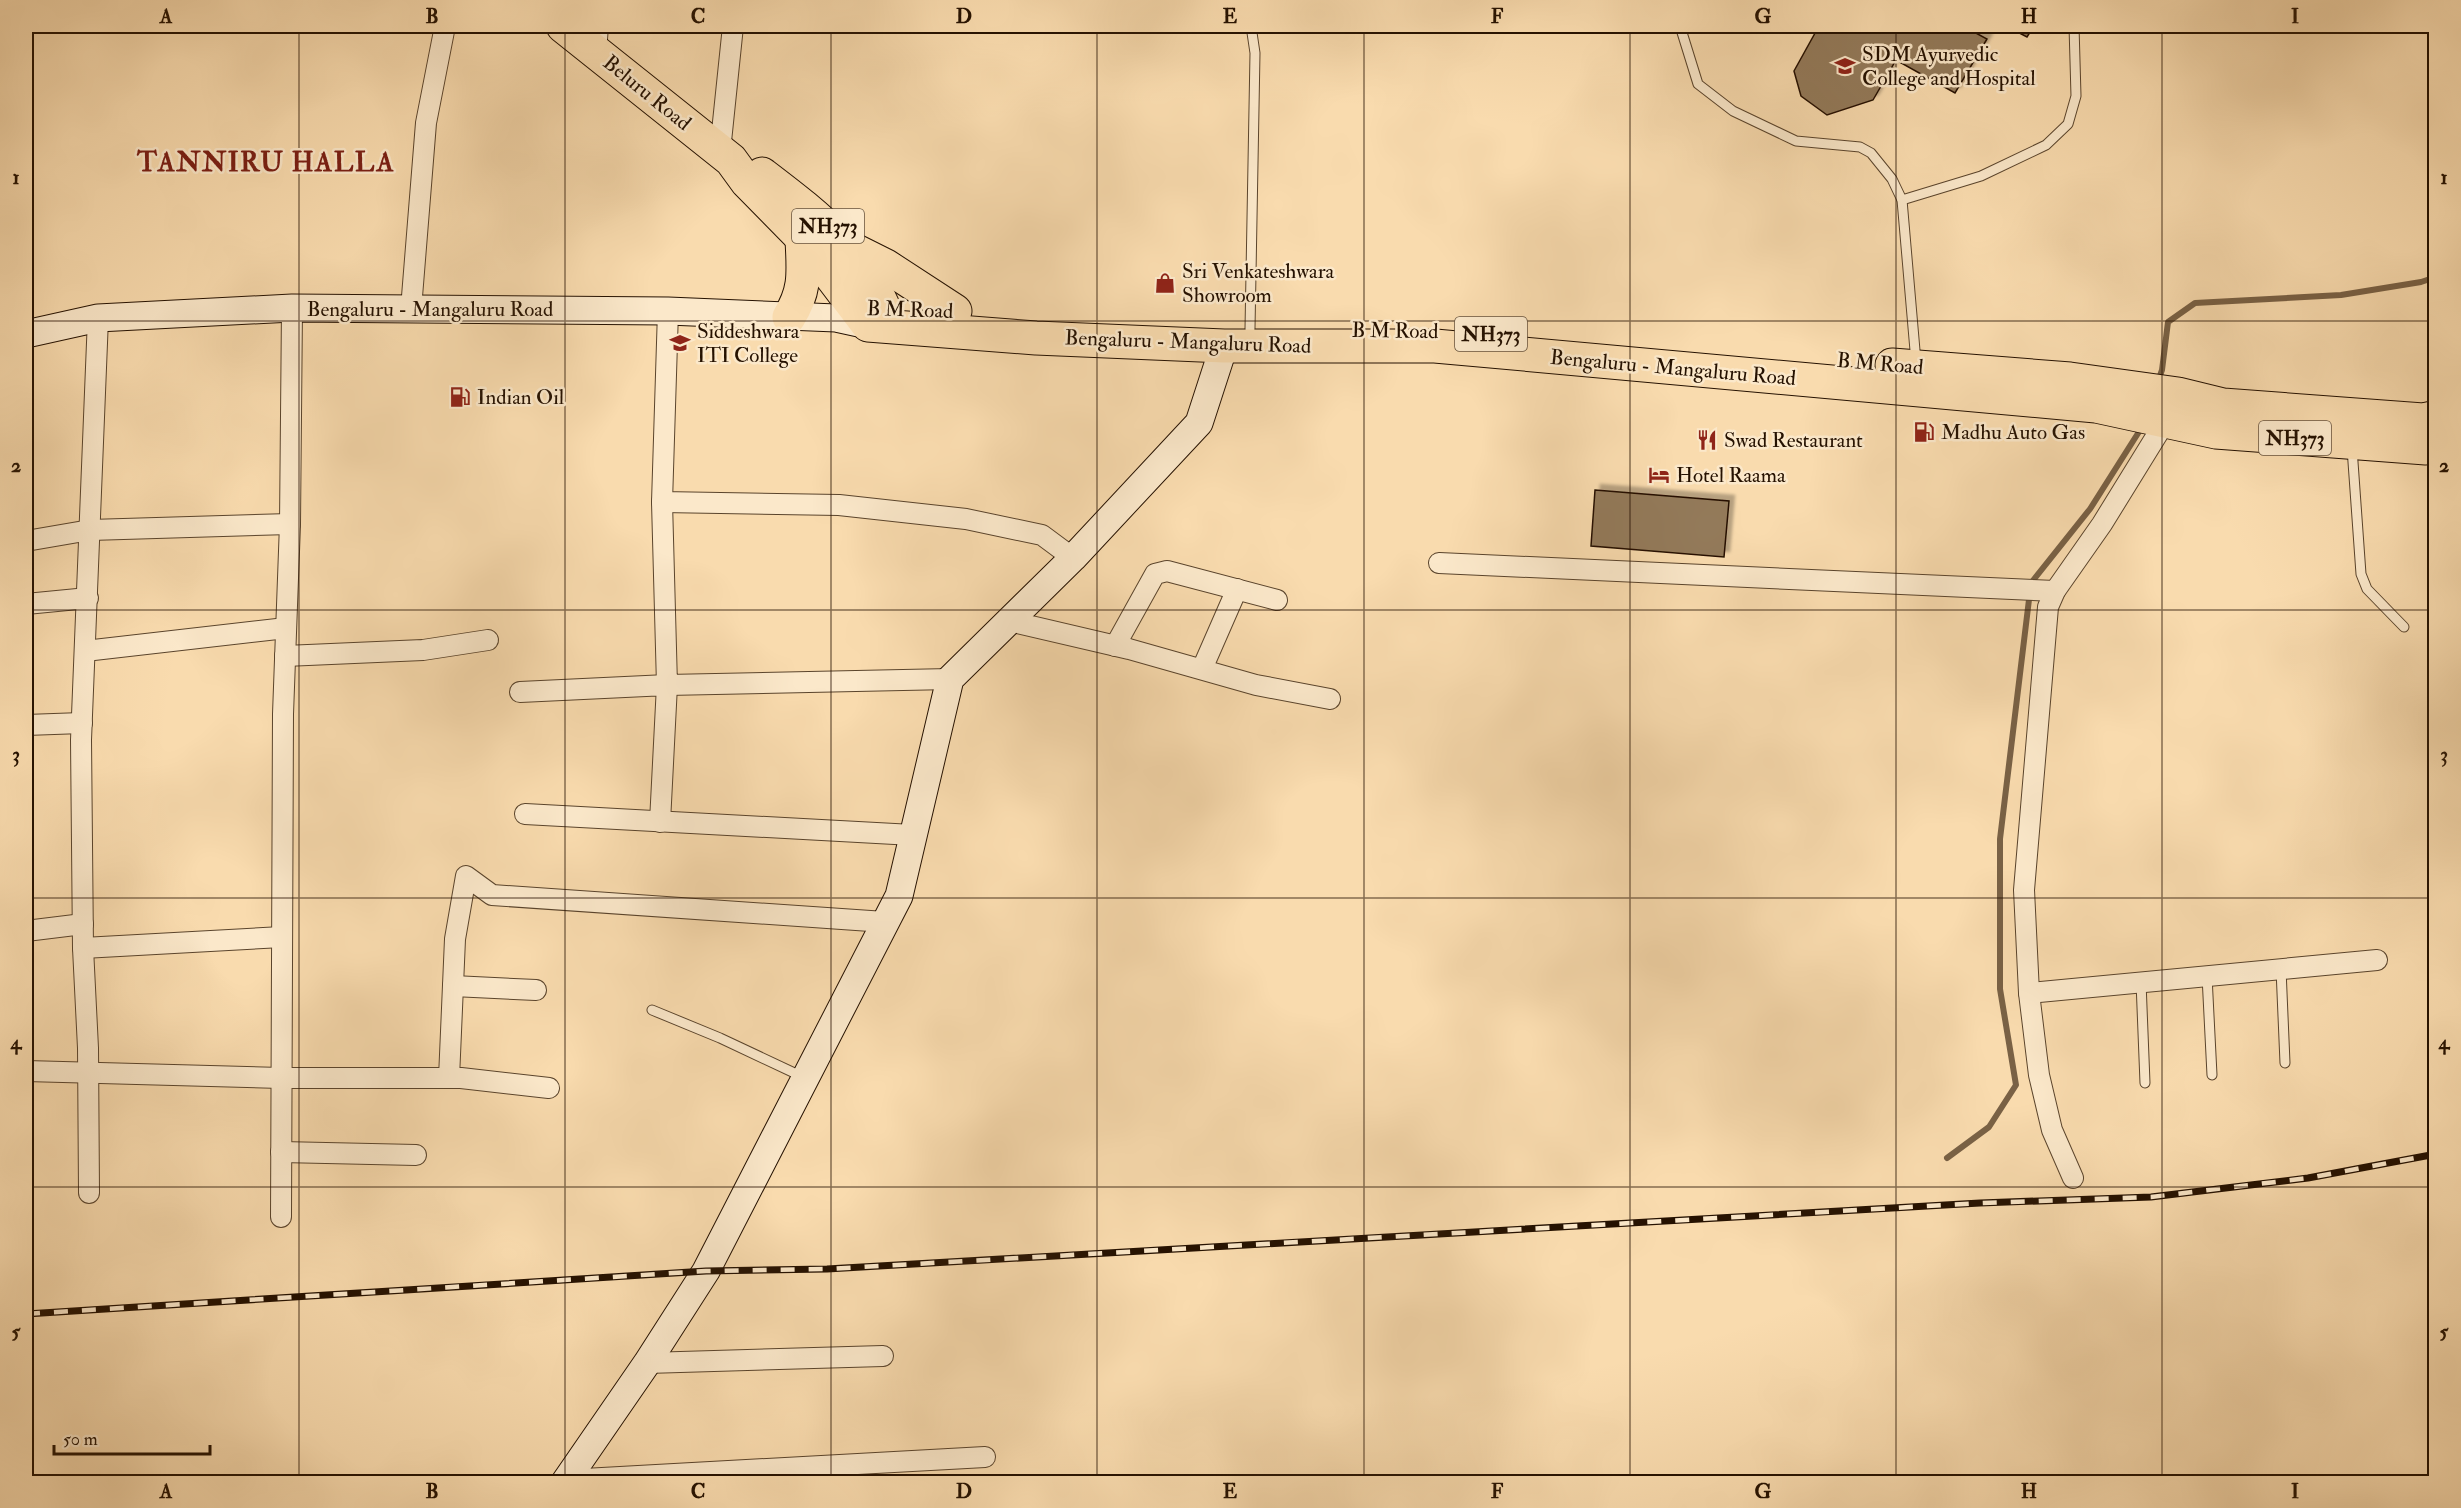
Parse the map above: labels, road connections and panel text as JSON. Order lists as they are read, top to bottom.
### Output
{
  "streets": {
    "highway": [
      "Beluru Road",
      "NH373",
      "Bengaluru - Mangaluru Road",
      "B M Road"
    ]
  },
  "crossings": [
    ["Beluru Road", "Bengaluru - Mangaluru Road"],
    ["Beluru Road", "B M Road"],
    ["NH373", "Bengaluru - Mangaluru Road"],
    ["Bengaluru - Mangaluru Road", "B M Road"]
  ],
  "districts": ["TANNIRU HALLA"],
  "places": {
    "school or university": ["SDM Ayurvedic College and Hospital", "Siddeshwara ITI College"],
    "shop": ["Sri Venkateshwara Showroom"],
    "fuel station": ["Indian Oil", "Madhu Auto Gas"],
    "restaurant": ["Swad Restaurant"],
    "hotel": ["Hotel Raama"]
  },
  "scale_bar": "50 m",
  "grid": {
    "columns": [
      "A",
      "B",
      "C",
      "D",
      "E",
      "F",
      "G",
      "H",
      "I"
    ],
    "rows": [
      "1",
      "2",
      "3",
      "4",
      "5"
    ]
  }
}
